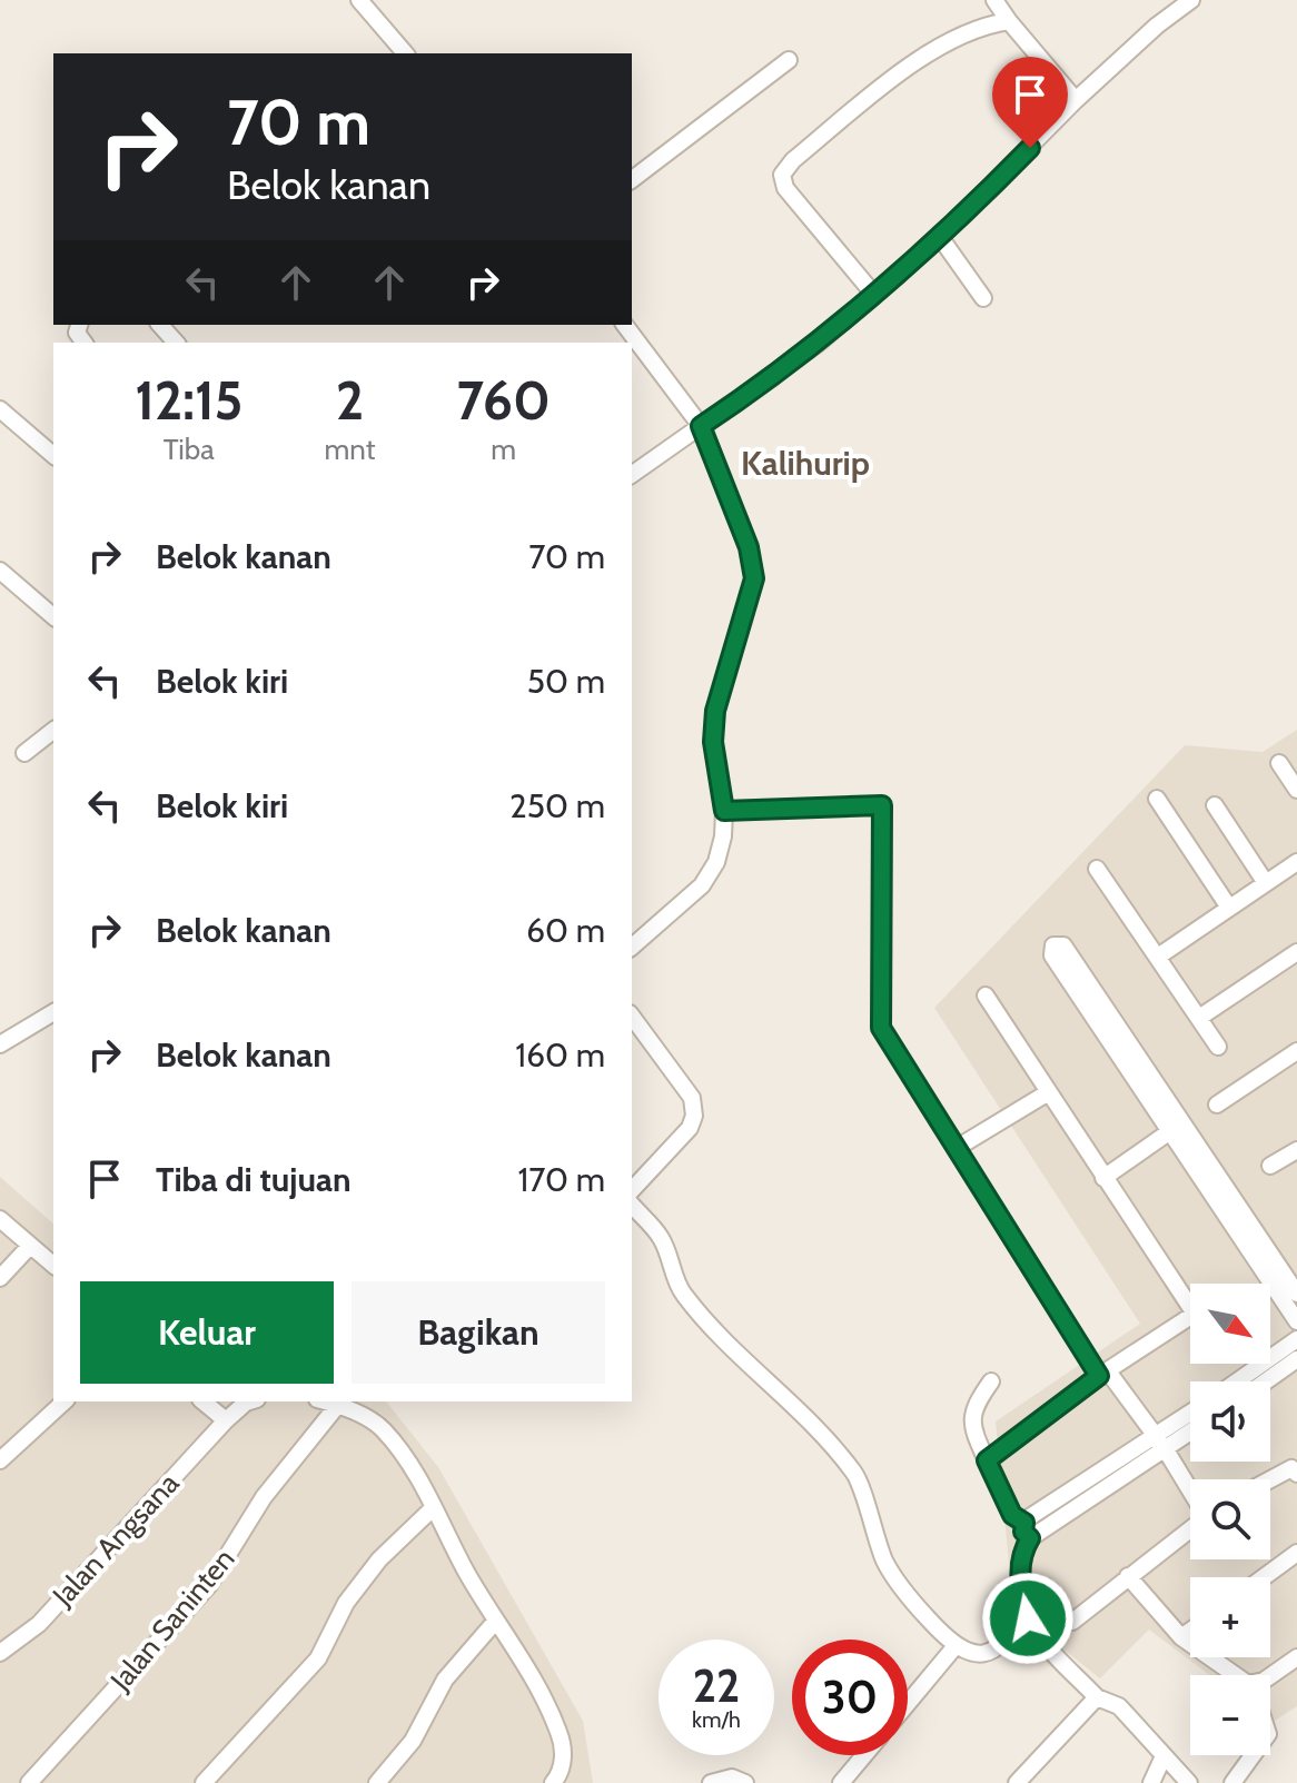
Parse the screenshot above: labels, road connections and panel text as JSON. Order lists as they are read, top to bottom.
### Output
{
  "streets": {
    "street": ["Jalan Angsana", "Jalan Saninten"]
  },
  "districts": ["Kalihurip"],
  "north": "bottom right",
  "page": {
    "turn": ["70 m", "Belok kanan"],
    "eta": [
      "12:15",
      "Tiba",
      "2",
      "mnt",
      "760",
      "m"
    ],
    "list": [
      {
        "name": "Belok kanan",
        "value": "70 m"
      },
      {
        "name": "Belok kiri",
        "value": "50 m"
      },
      {
        "name": "Belok kiri",
        "value": "250 m"
      },
      {
        "name": "Belok kanan",
        "value": "60 m"
      },
      {
        "name": "Belok kanan",
        "value": "160 m"
      },
      {
        "name": "Tiba di tujuan",
        "value": "170 m"
      }
    ],
    "buttons": ["Keluar", "Bagikan"],
    "map_buttons": ["+", "−"],
    "speed": "22 km/h",
    "limit": "30"
  }
}
